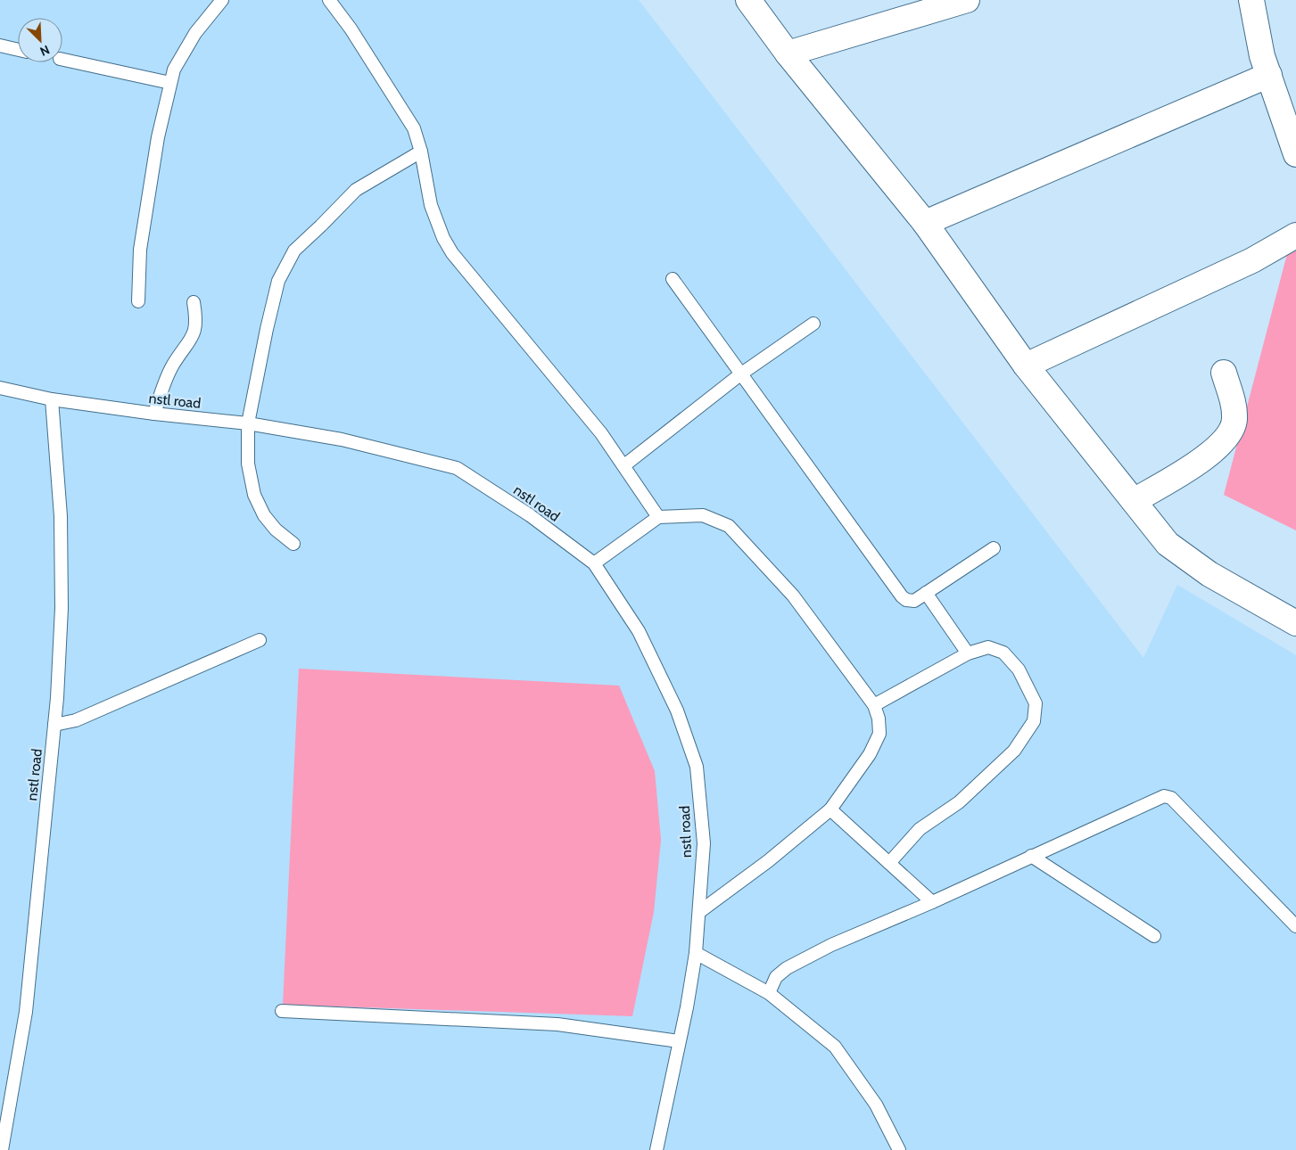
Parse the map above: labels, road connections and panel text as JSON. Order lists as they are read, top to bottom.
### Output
{
  "streets": {
    "lane": ["nstl road"]
  },
  "north": "bottom right"
}
